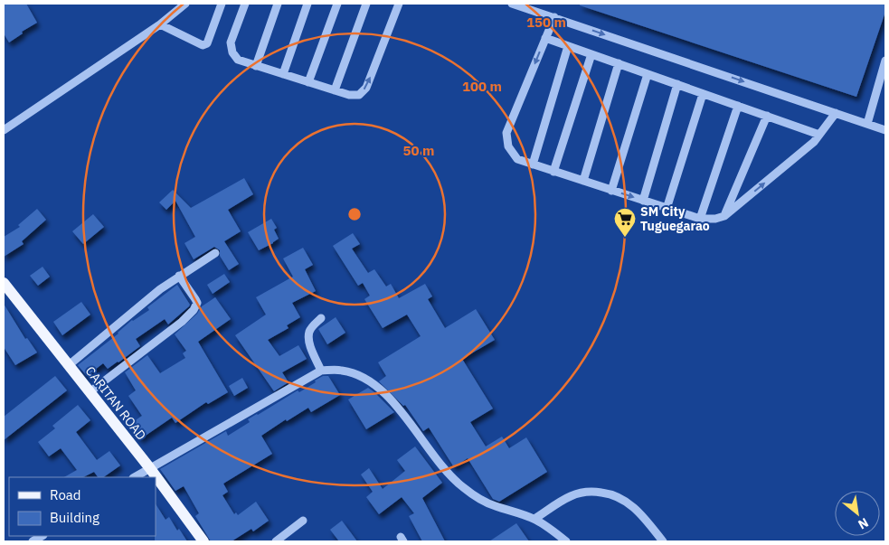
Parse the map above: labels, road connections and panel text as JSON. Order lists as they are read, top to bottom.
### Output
{
  "streets": {
    "main road": ["CARITAN ROAD"]
  },
  "places": {
    "supermarket": ["SM City Tuguegarao"]
  },
  "legend": ["Road", "Building"],
  "north": "bottom right",
  "rings": ["150 m", "100 m", "50 m"]
}
